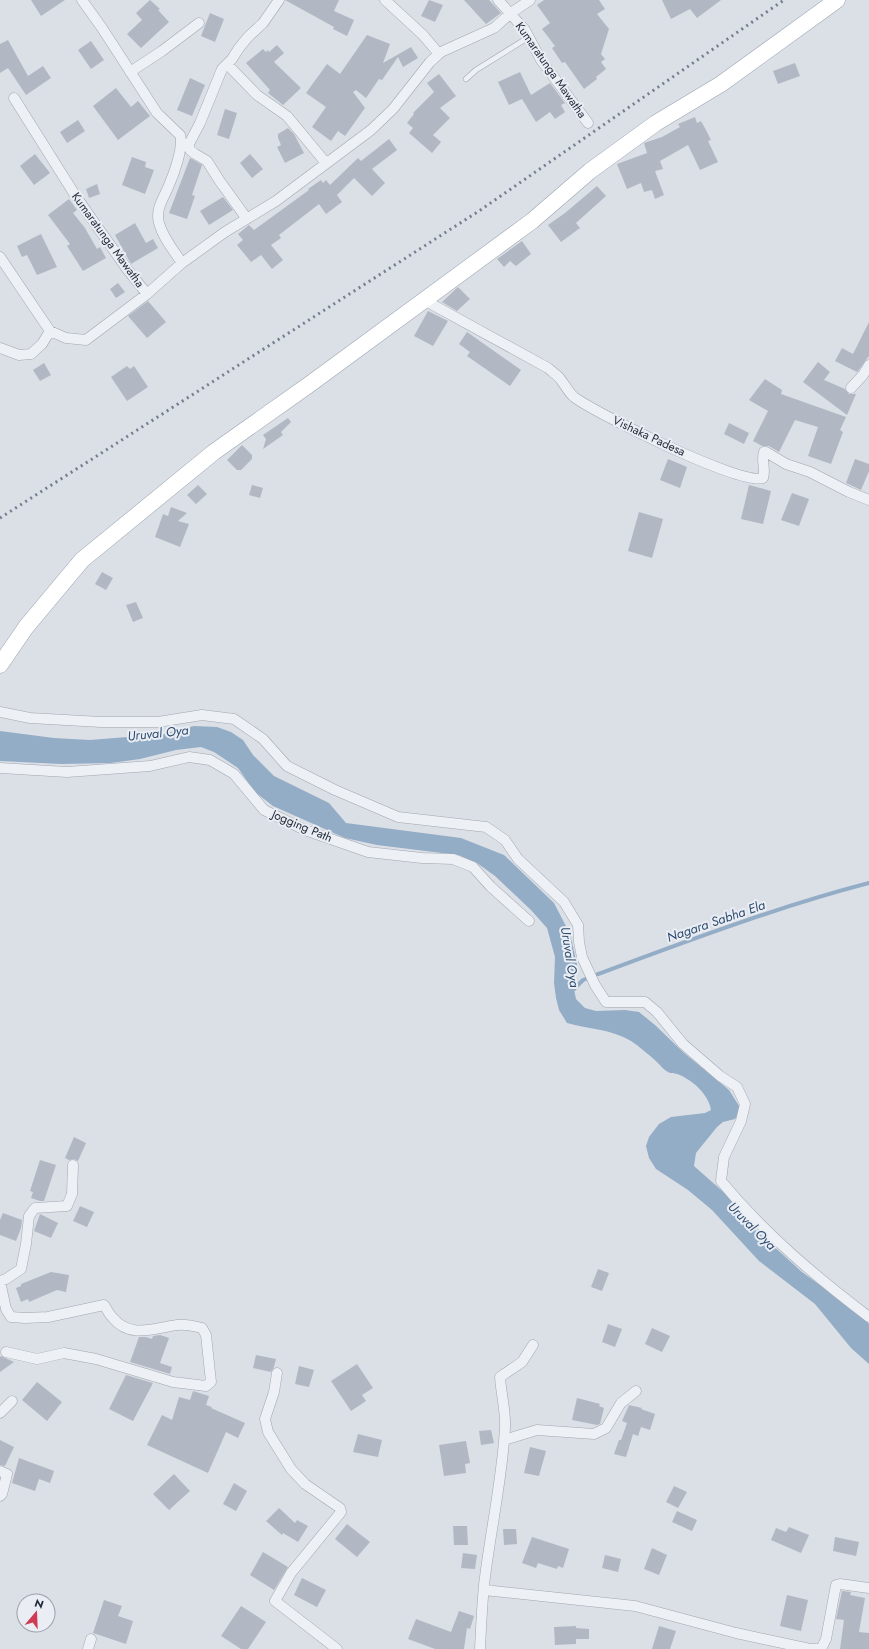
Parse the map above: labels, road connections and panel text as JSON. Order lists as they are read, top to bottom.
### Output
{
  "streets": {
    "street": ["Kumaratunga Mawatha", "Vishaka Padesa", "Jogging Path"]
  },
  "water": ["Uruval Oya", "Nagara Sabha Ela"],
  "north": "top"
}
